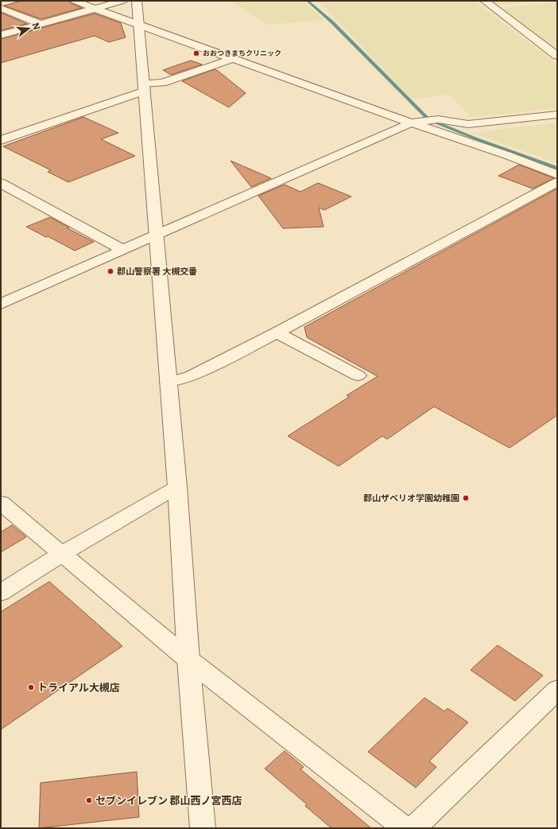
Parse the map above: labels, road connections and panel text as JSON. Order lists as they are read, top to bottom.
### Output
{
  "places": [
    "おおつきまちクリニック",
    "郡山警察署 大槻交番",
    "郡山ザベリオ学園幼稚園",
    "トライアル大槻店",
    "セブンイレブン 郡山西ノ宮西店"
  ],
  "north": "right"
}
